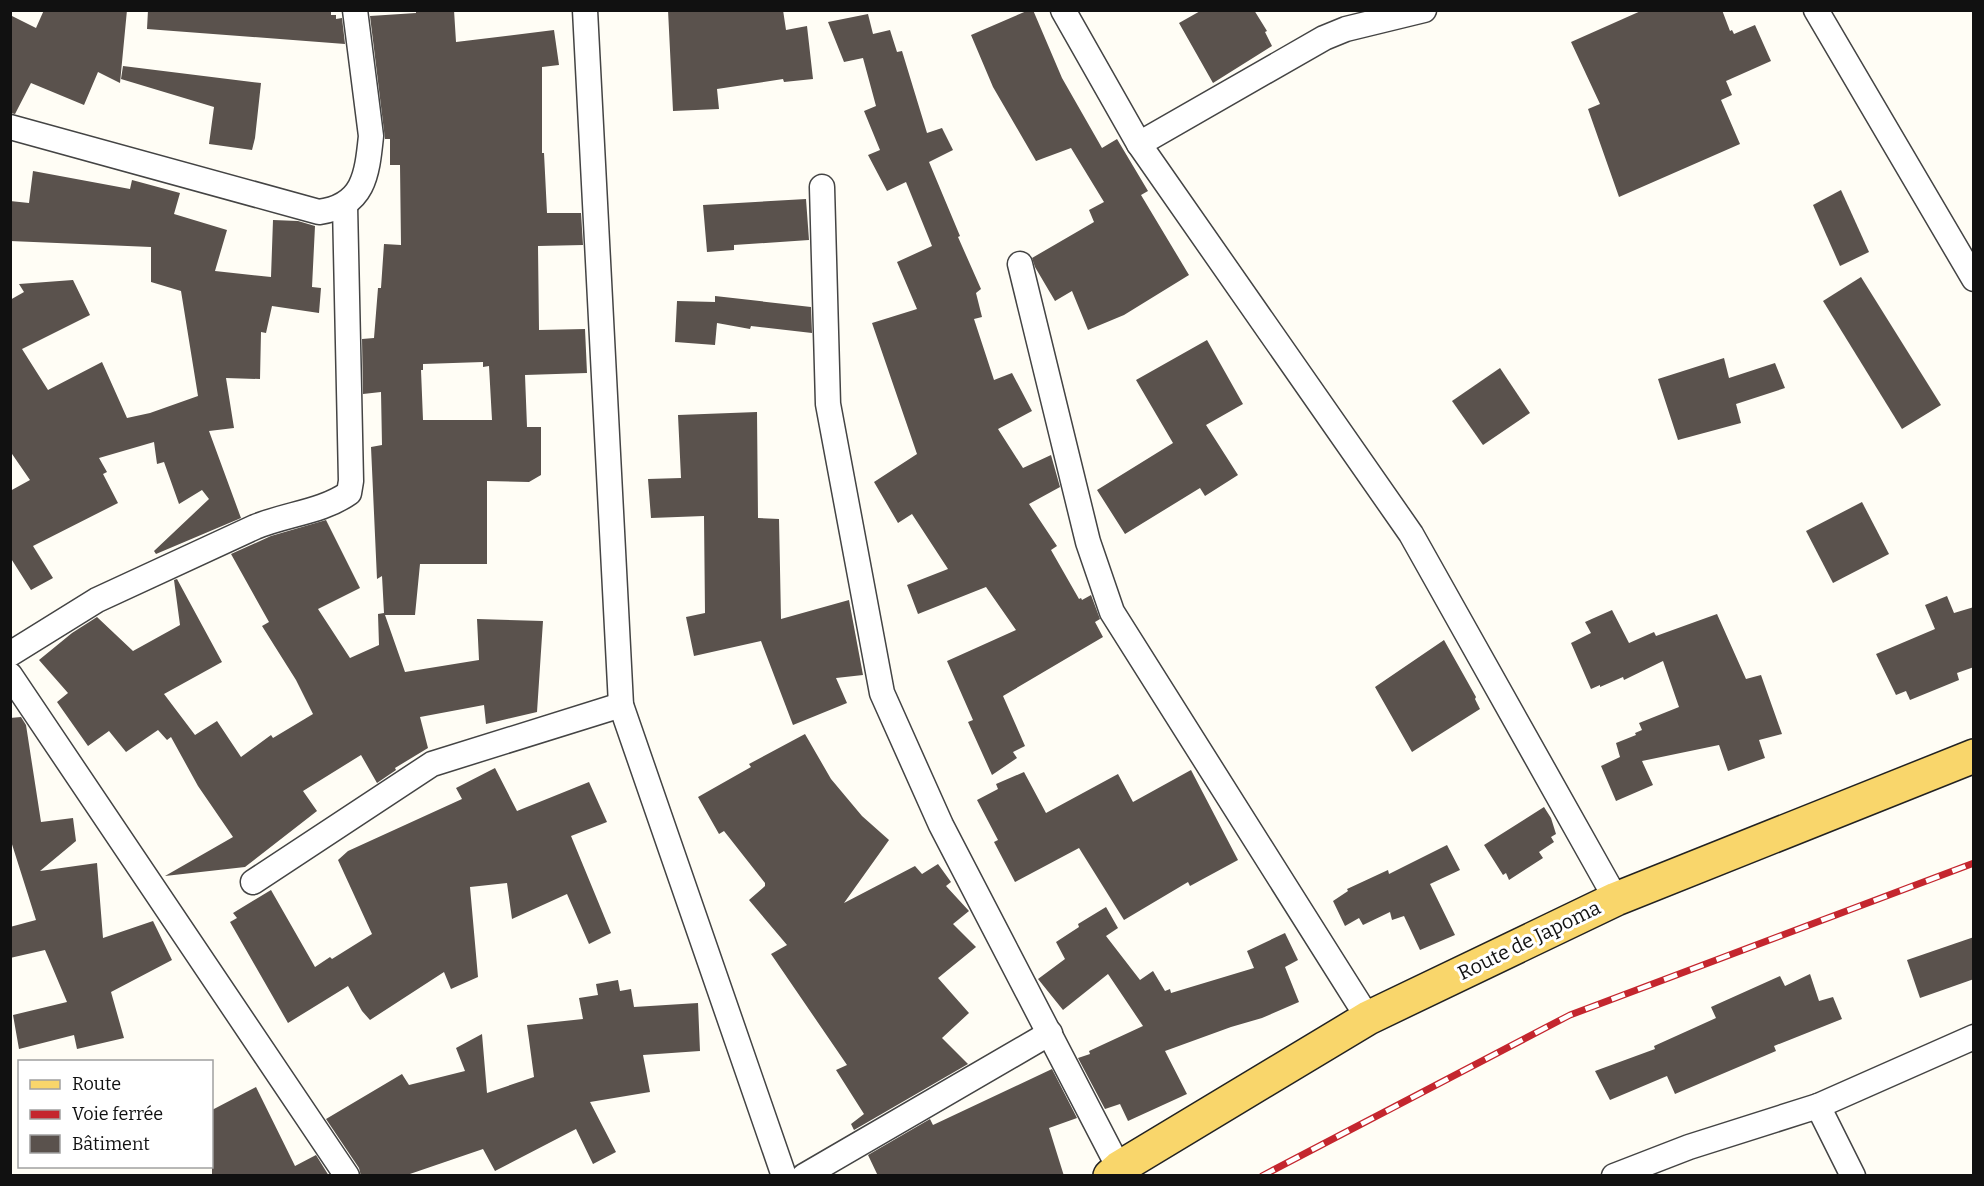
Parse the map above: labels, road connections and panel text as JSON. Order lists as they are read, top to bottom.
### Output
{
  "streets": {
    "main road": ["Route de Japoma"]
  },
  "legend": ["Route", "Voie ferrée", "Bâtiment"]
}
